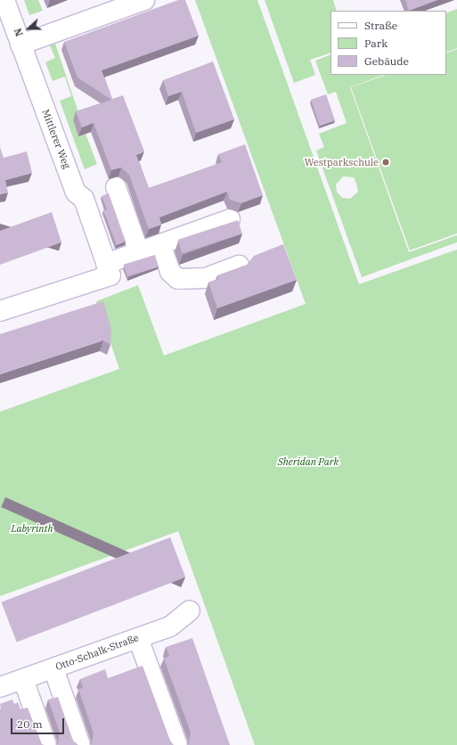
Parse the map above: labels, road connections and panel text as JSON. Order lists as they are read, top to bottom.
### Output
{
  "streets": {
    "street": ["Mittlerer Weg", "Otto-Schalk-Straße"]
  },
  "parks": ["Sheridan Park", "Labyrinth"],
  "places": ["Westparkschule"],
  "legend": ["Straße", "Park", "Gebäude"],
  "scale_bar": "20 m",
  "north": "left"
}
